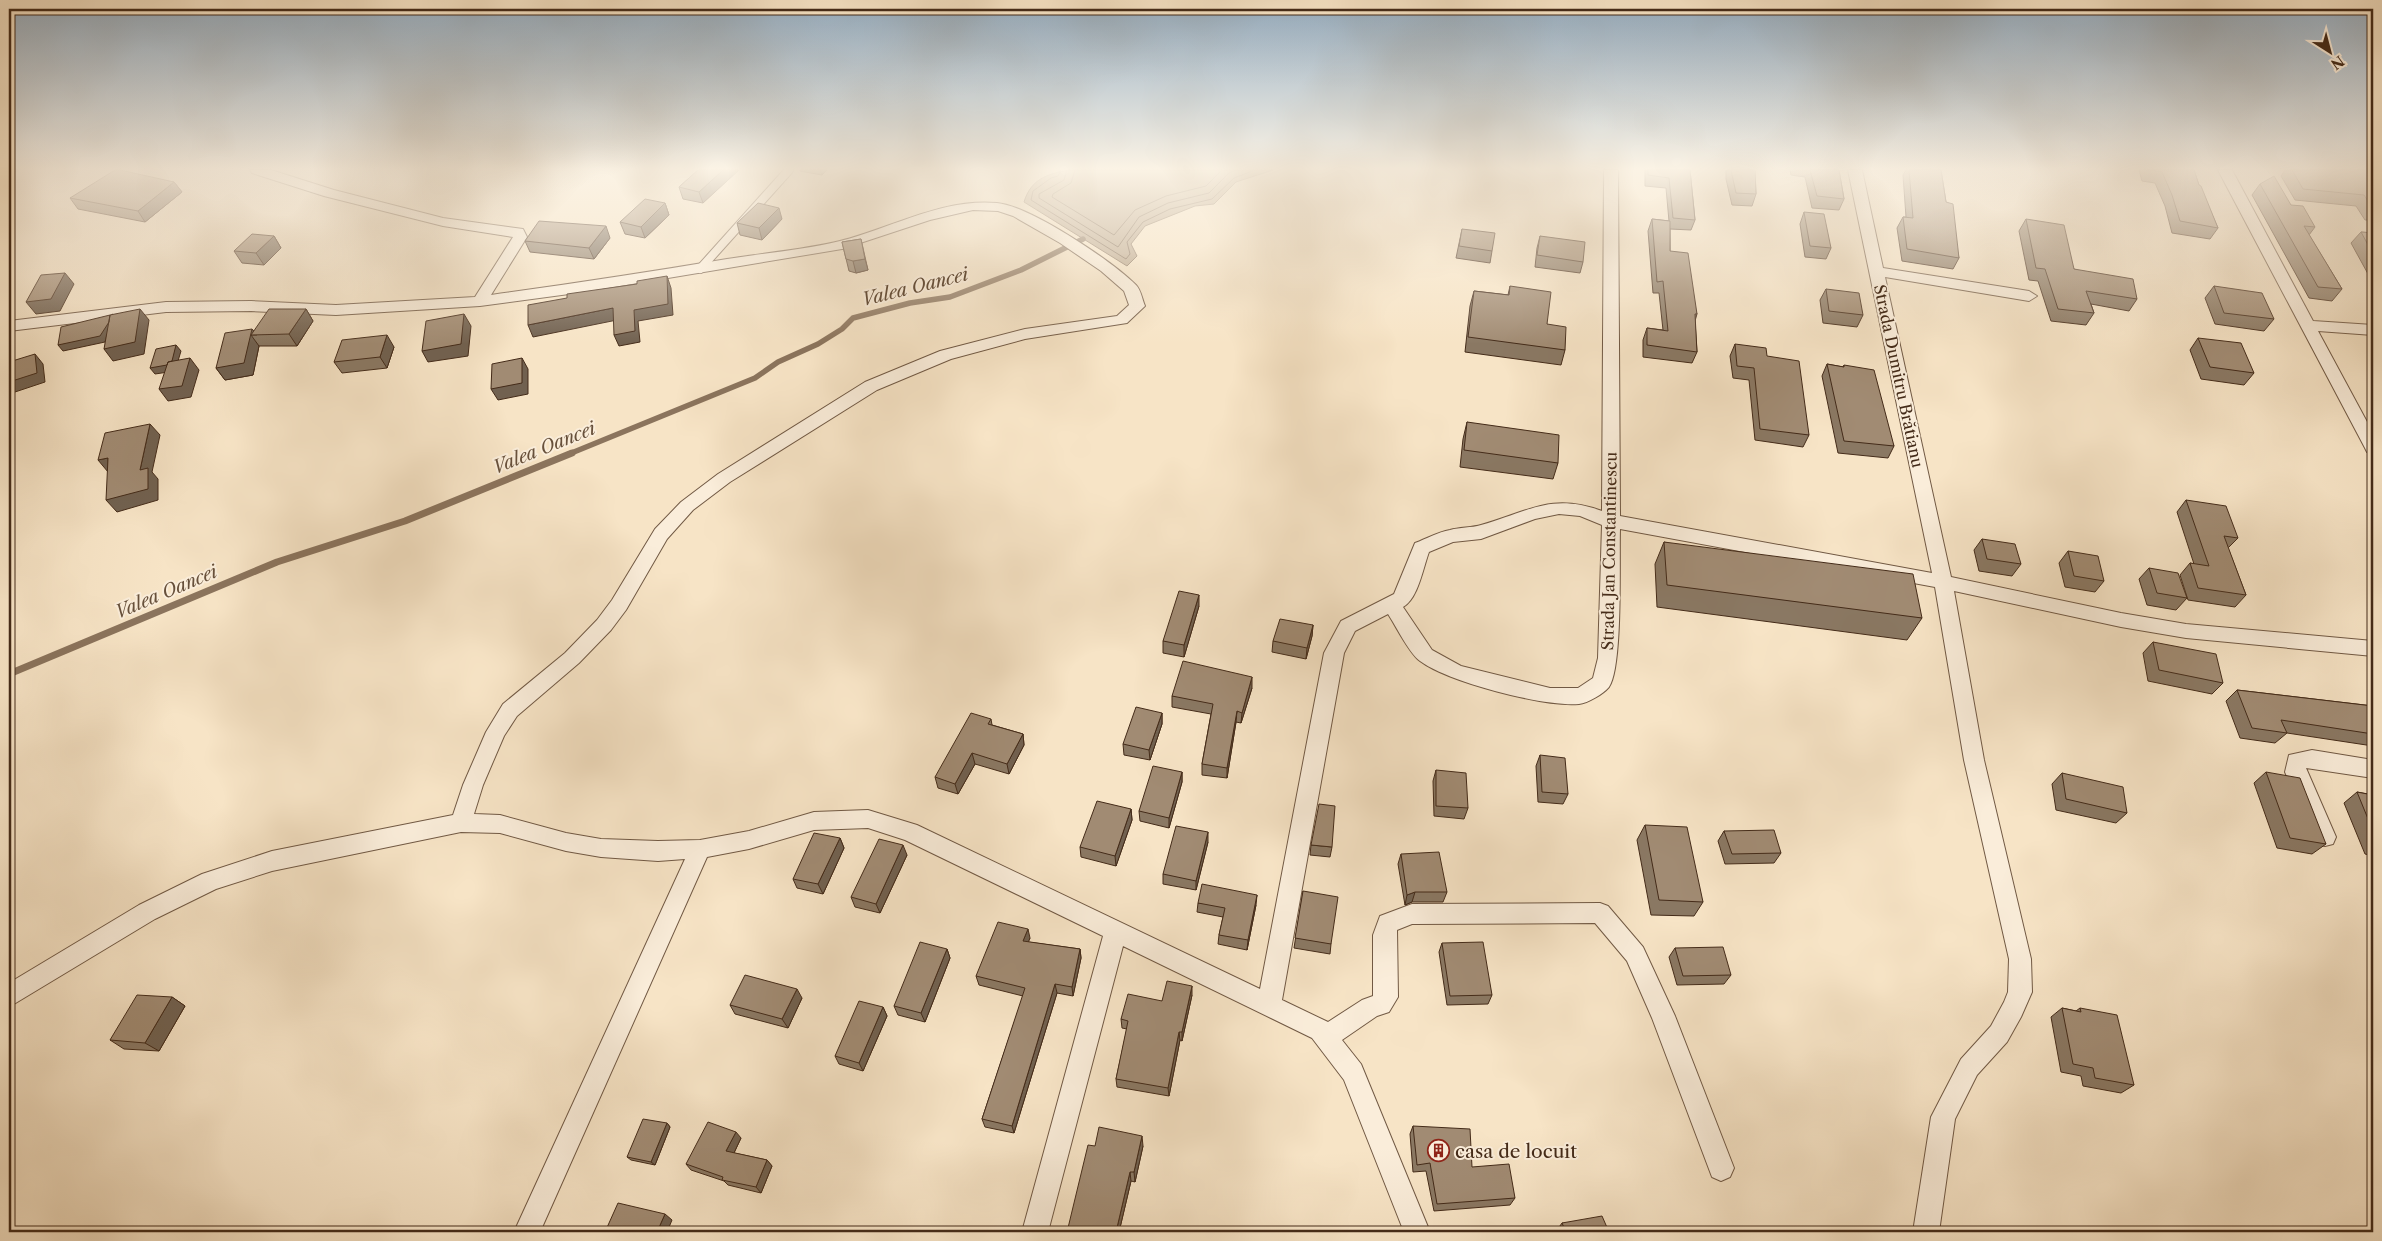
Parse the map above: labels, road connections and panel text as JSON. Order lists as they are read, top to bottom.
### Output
{
  "streets": {
    "street": ["Strada Dumitru Brătianu", "Strada Jan Constantinescu"]
  },
  "water": ["Valea Oancei"],
  "places": {
    "building": ["casa de locuit"]
  },
  "north": "bottom right"
}
